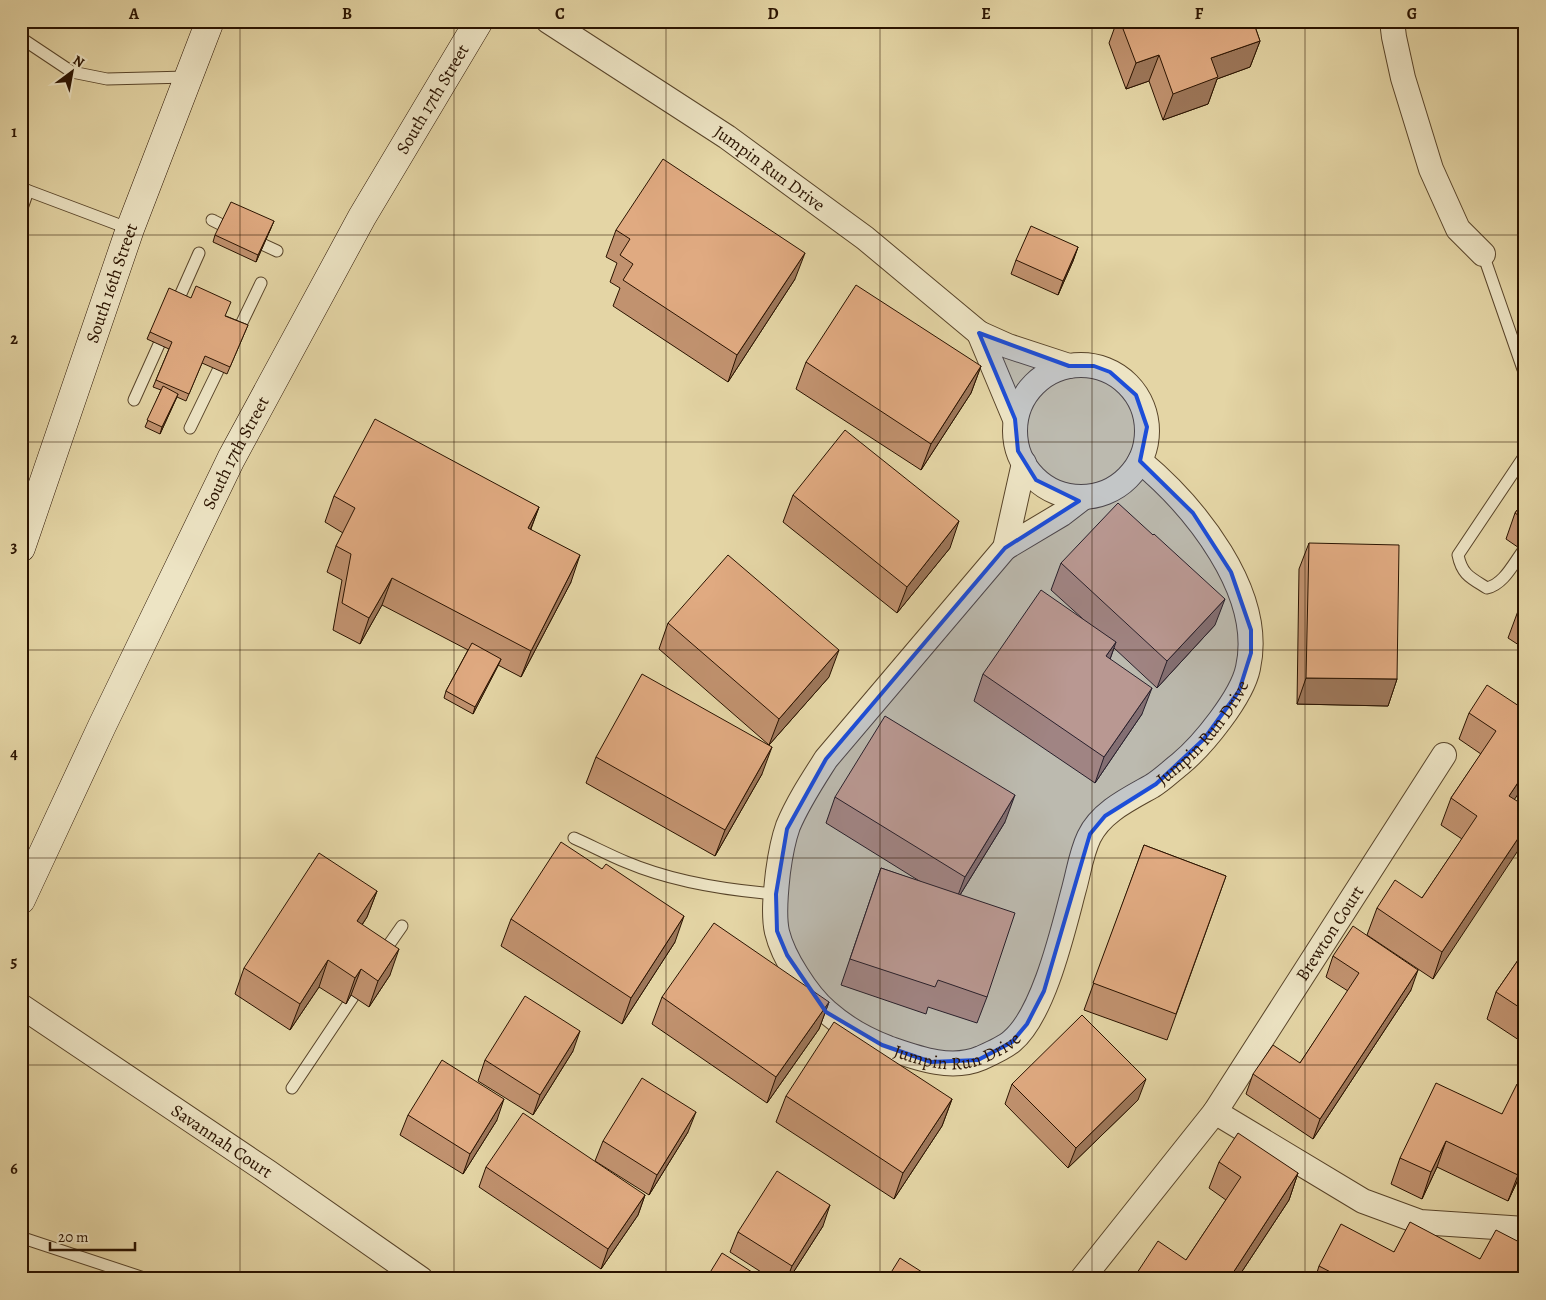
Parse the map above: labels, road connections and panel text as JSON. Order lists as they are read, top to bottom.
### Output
{
  "streets": {
    "main road": ["South 17th Street", "South 16th Street"],
    "street": ["Jumpin Run Drive", "Brewton Court", "Savannah Court"]
  },
  "scale_bar": "20 m",
  "north": "top right",
  "grid": {
    "columns": [
      "A",
      "B",
      "C",
      "D",
      "E",
      "F",
      "G"
    ],
    "rows": [
      "1",
      "2",
      "3",
      "4",
      "5",
      "6"
    ]
  }
}
